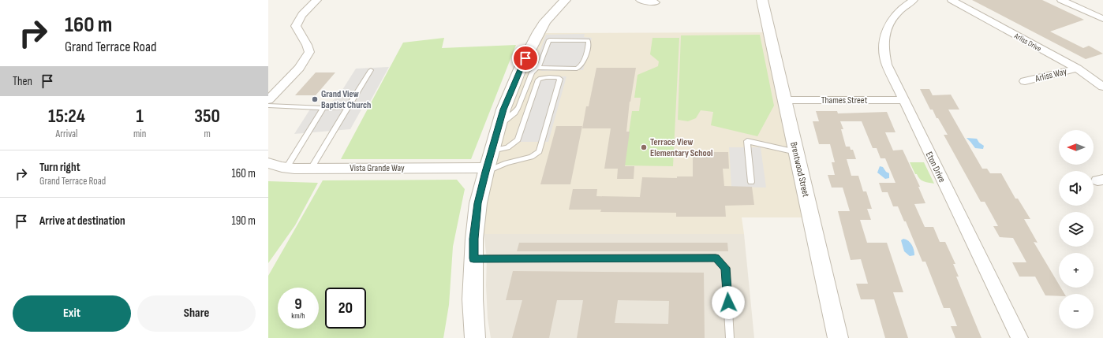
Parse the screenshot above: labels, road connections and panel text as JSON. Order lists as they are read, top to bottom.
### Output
{
  "streets": {
    "street": [
      "Arliss Drive",
      "Arliss Way",
      "Thames Street",
      "Eton Drive",
      "Vista Grande Way",
      "Brentwood Street"
    ]
  },
  "crossings": [
    ["Arliss Drive", "Arliss Way"],
    ["Thames Street", "Eton Drive"],
    ["Thames Street", "Brentwood Street"]
  ],
  "places": ["Grand View Baptist Church", "Terrace View Elementary School"],
  "north": "left",
  "page": {
    "turn": ["160 m", "Grand Terrace Road"],
    "then": "Then",
    "eta": [
      "15:24",
      "Arrival",
      "1",
      "min",
      "350",
      "m"
    ],
    "map_buttons": ["+", "−"],
    "list": [
      {
        "name": "Turn right",
        "note": "Grand Terrace Road",
        "value": "160 m"
      },
      {
        "name": "Arrive at destination",
        "value": "190 m"
      }
    ],
    "speed": "9 km/h",
    "limit": "20",
    "buttons": ["Exit", "Share"]
  }
}
